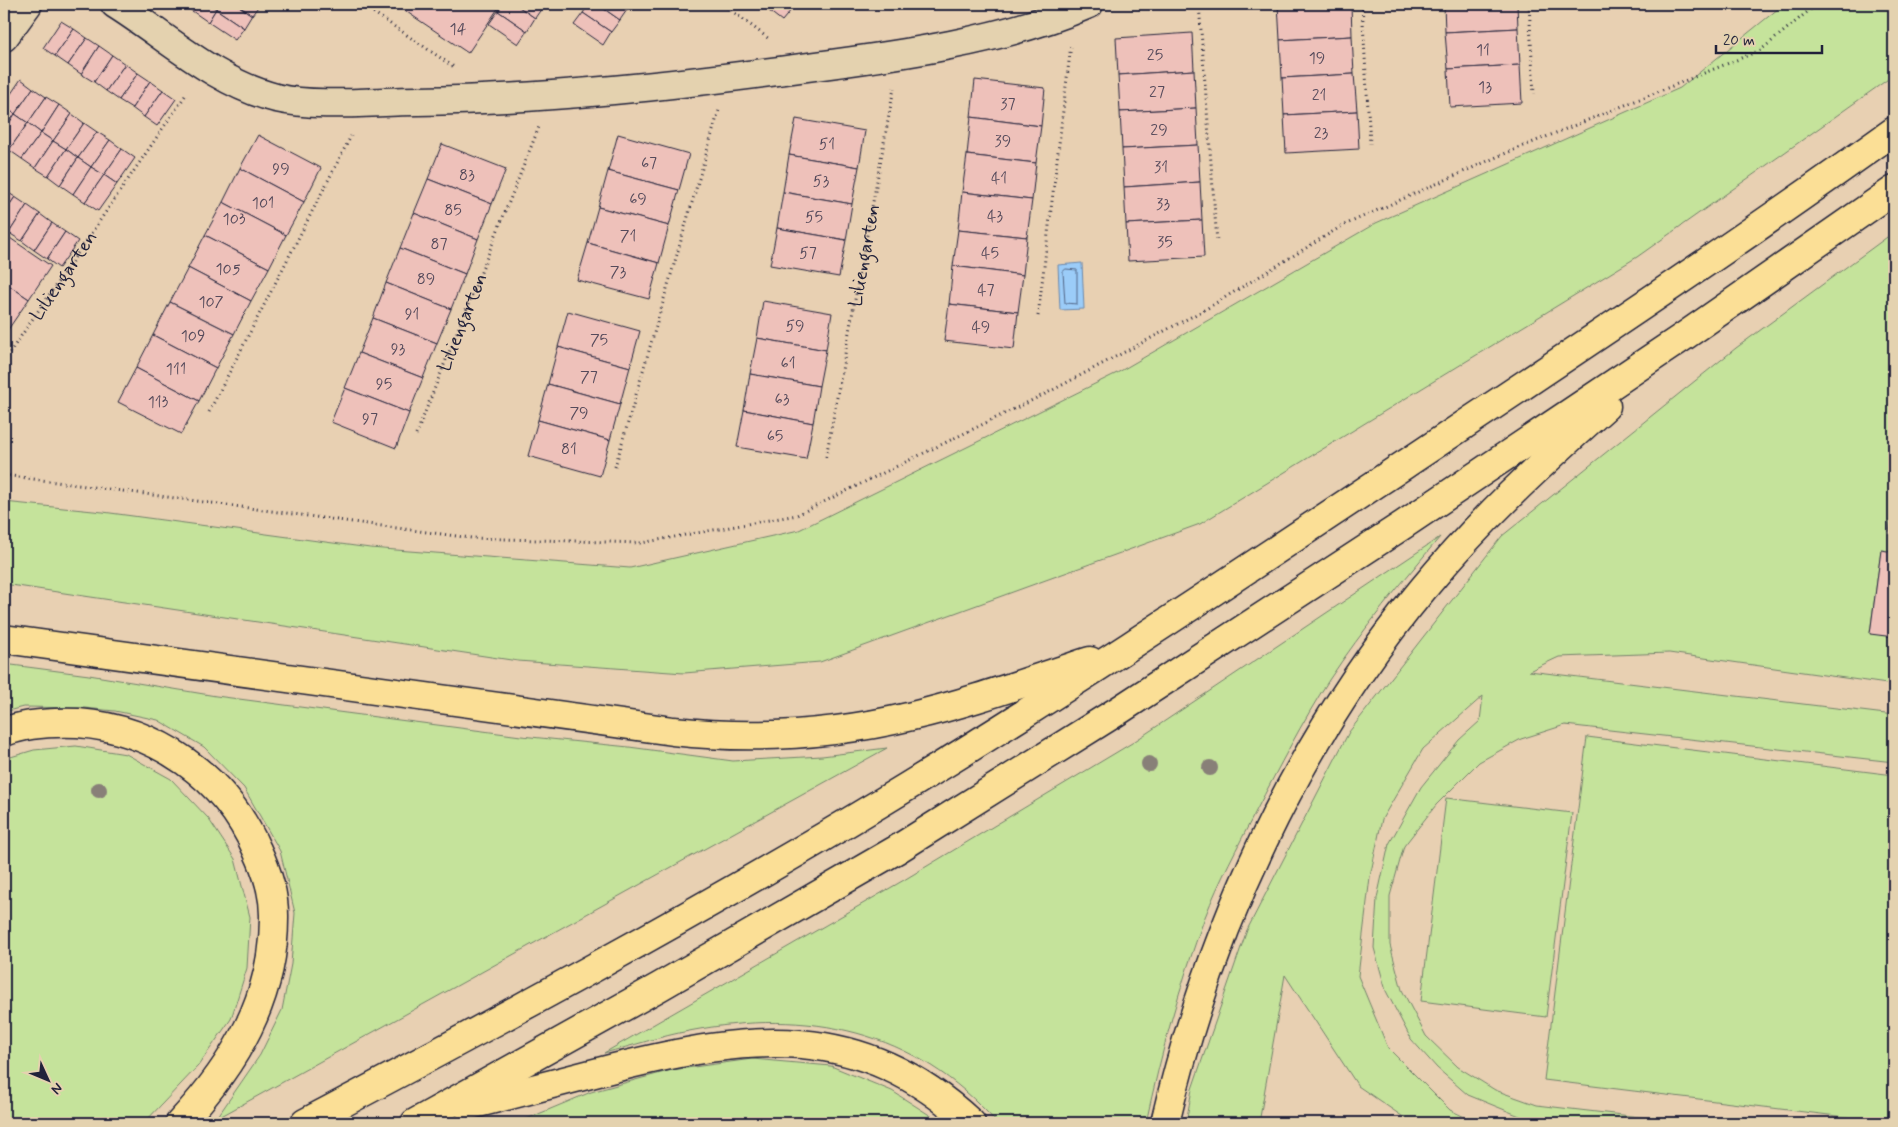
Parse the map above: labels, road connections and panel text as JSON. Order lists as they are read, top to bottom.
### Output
{
  "streets": {
    "path": ["Liliengarten"]
  },
  "house_numbers": [
    "14",
    "11",
    "25",
    "19",
    "13",
    "27",
    "21",
    "37",
    "29",
    "23",
    "39",
    "51",
    "67",
    "31",
    "99",
    "83",
    "41",
    "53",
    "69",
    "101",
    "33",
    "85",
    "43",
    "55",
    "103",
    "71",
    "35",
    "87",
    "57",
    "45",
    "105",
    "73",
    "89",
    "47",
    "107",
    "91",
    "59",
    "49",
    "109",
    "75",
    "93",
    "61",
    "111",
    "77",
    "95",
    "63",
    "113",
    "79",
    "97",
    "65",
    "81"
  ],
  "scale_bar": "20 m",
  "north": "bottom right"
}
